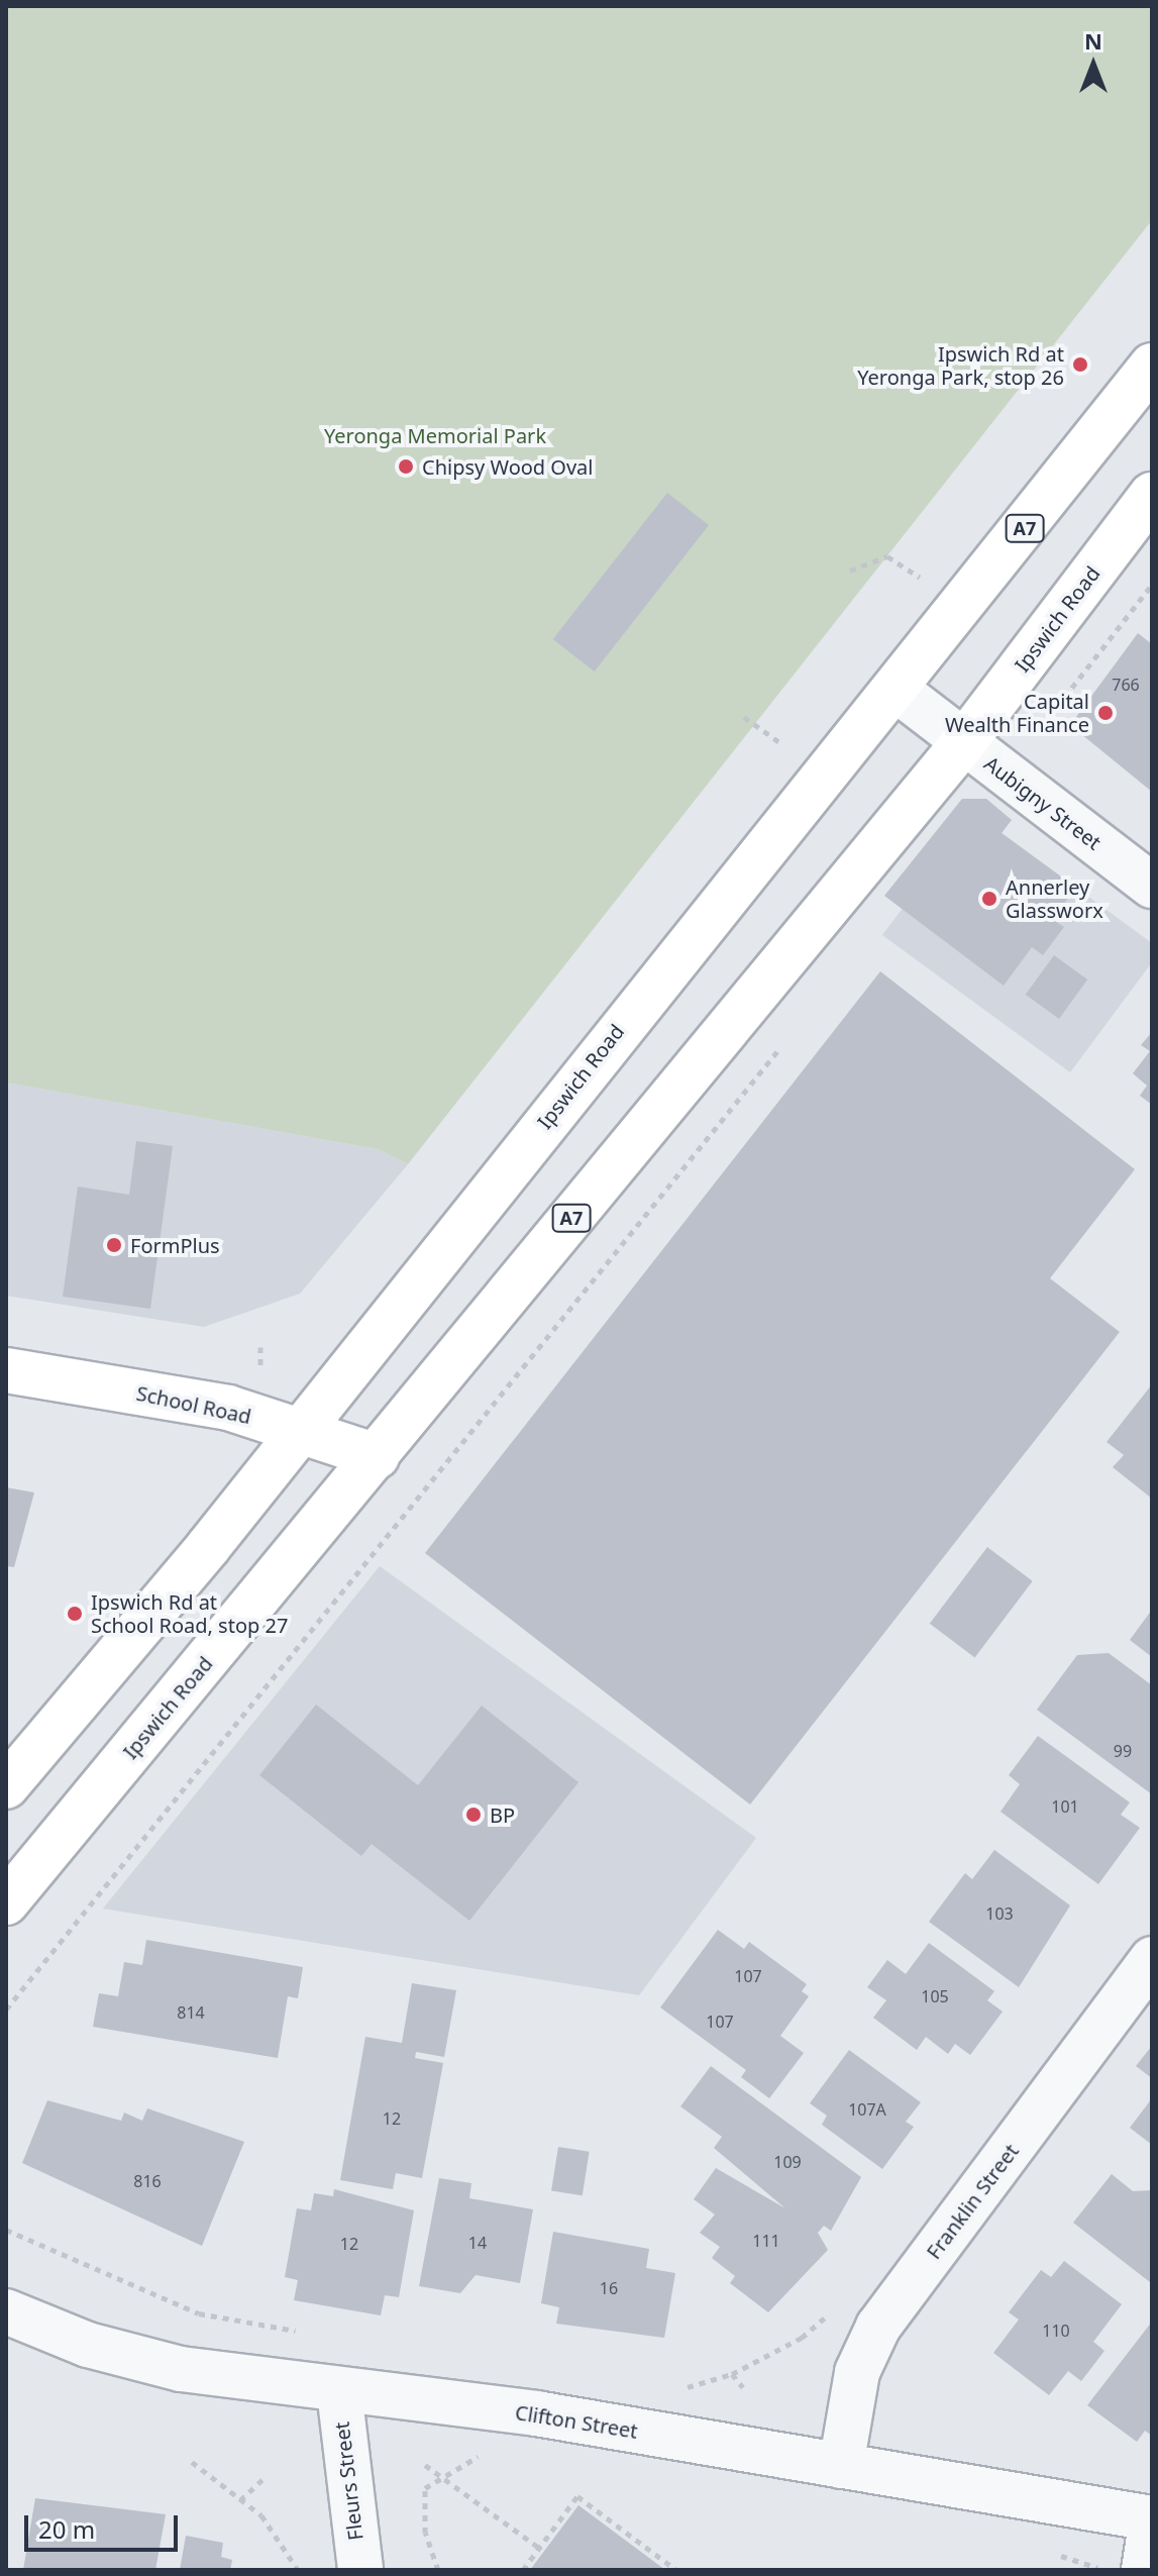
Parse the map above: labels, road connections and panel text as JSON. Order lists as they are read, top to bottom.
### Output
{
  "streets": {
    "main road": ["A7", "Ipswich Road", "School Road"],
    "street": [
      "Aubigny Street",
      "Franklin Street",
      "Clifton Street",
      "Fleurs Street"
    ]
  },
  "crossings": [
    ["Ipswich Road", "Aubigny Street"],
    ["Ipswich Road", "School Road"],
    ["Franklin Street", "Clifton Street"],
    ["Clifton Street", "Fleurs Street"]
  ],
  "parks": ["Yeronga Memorial Park"],
  "places": [
    "Ipswich Rd at Yeronga Park, stop 26",
    "Chipsy Wood Oval",
    "Capital Wealth Finance",
    "Annerley Glassworx",
    "FormPlus",
    "Ipswich Rd at School Road, stop 27",
    "BP"
  ],
  "house_numbers": [
    "766",
    "99",
    "101",
    "103",
    "107",
    "105",
    "814",
    "107",
    "107A",
    "12",
    "109",
    "816",
    "111",
    "14",
    "12",
    "16",
    "110"
  ],
  "scale_bar": "20 m",
  "north": "top"
}
